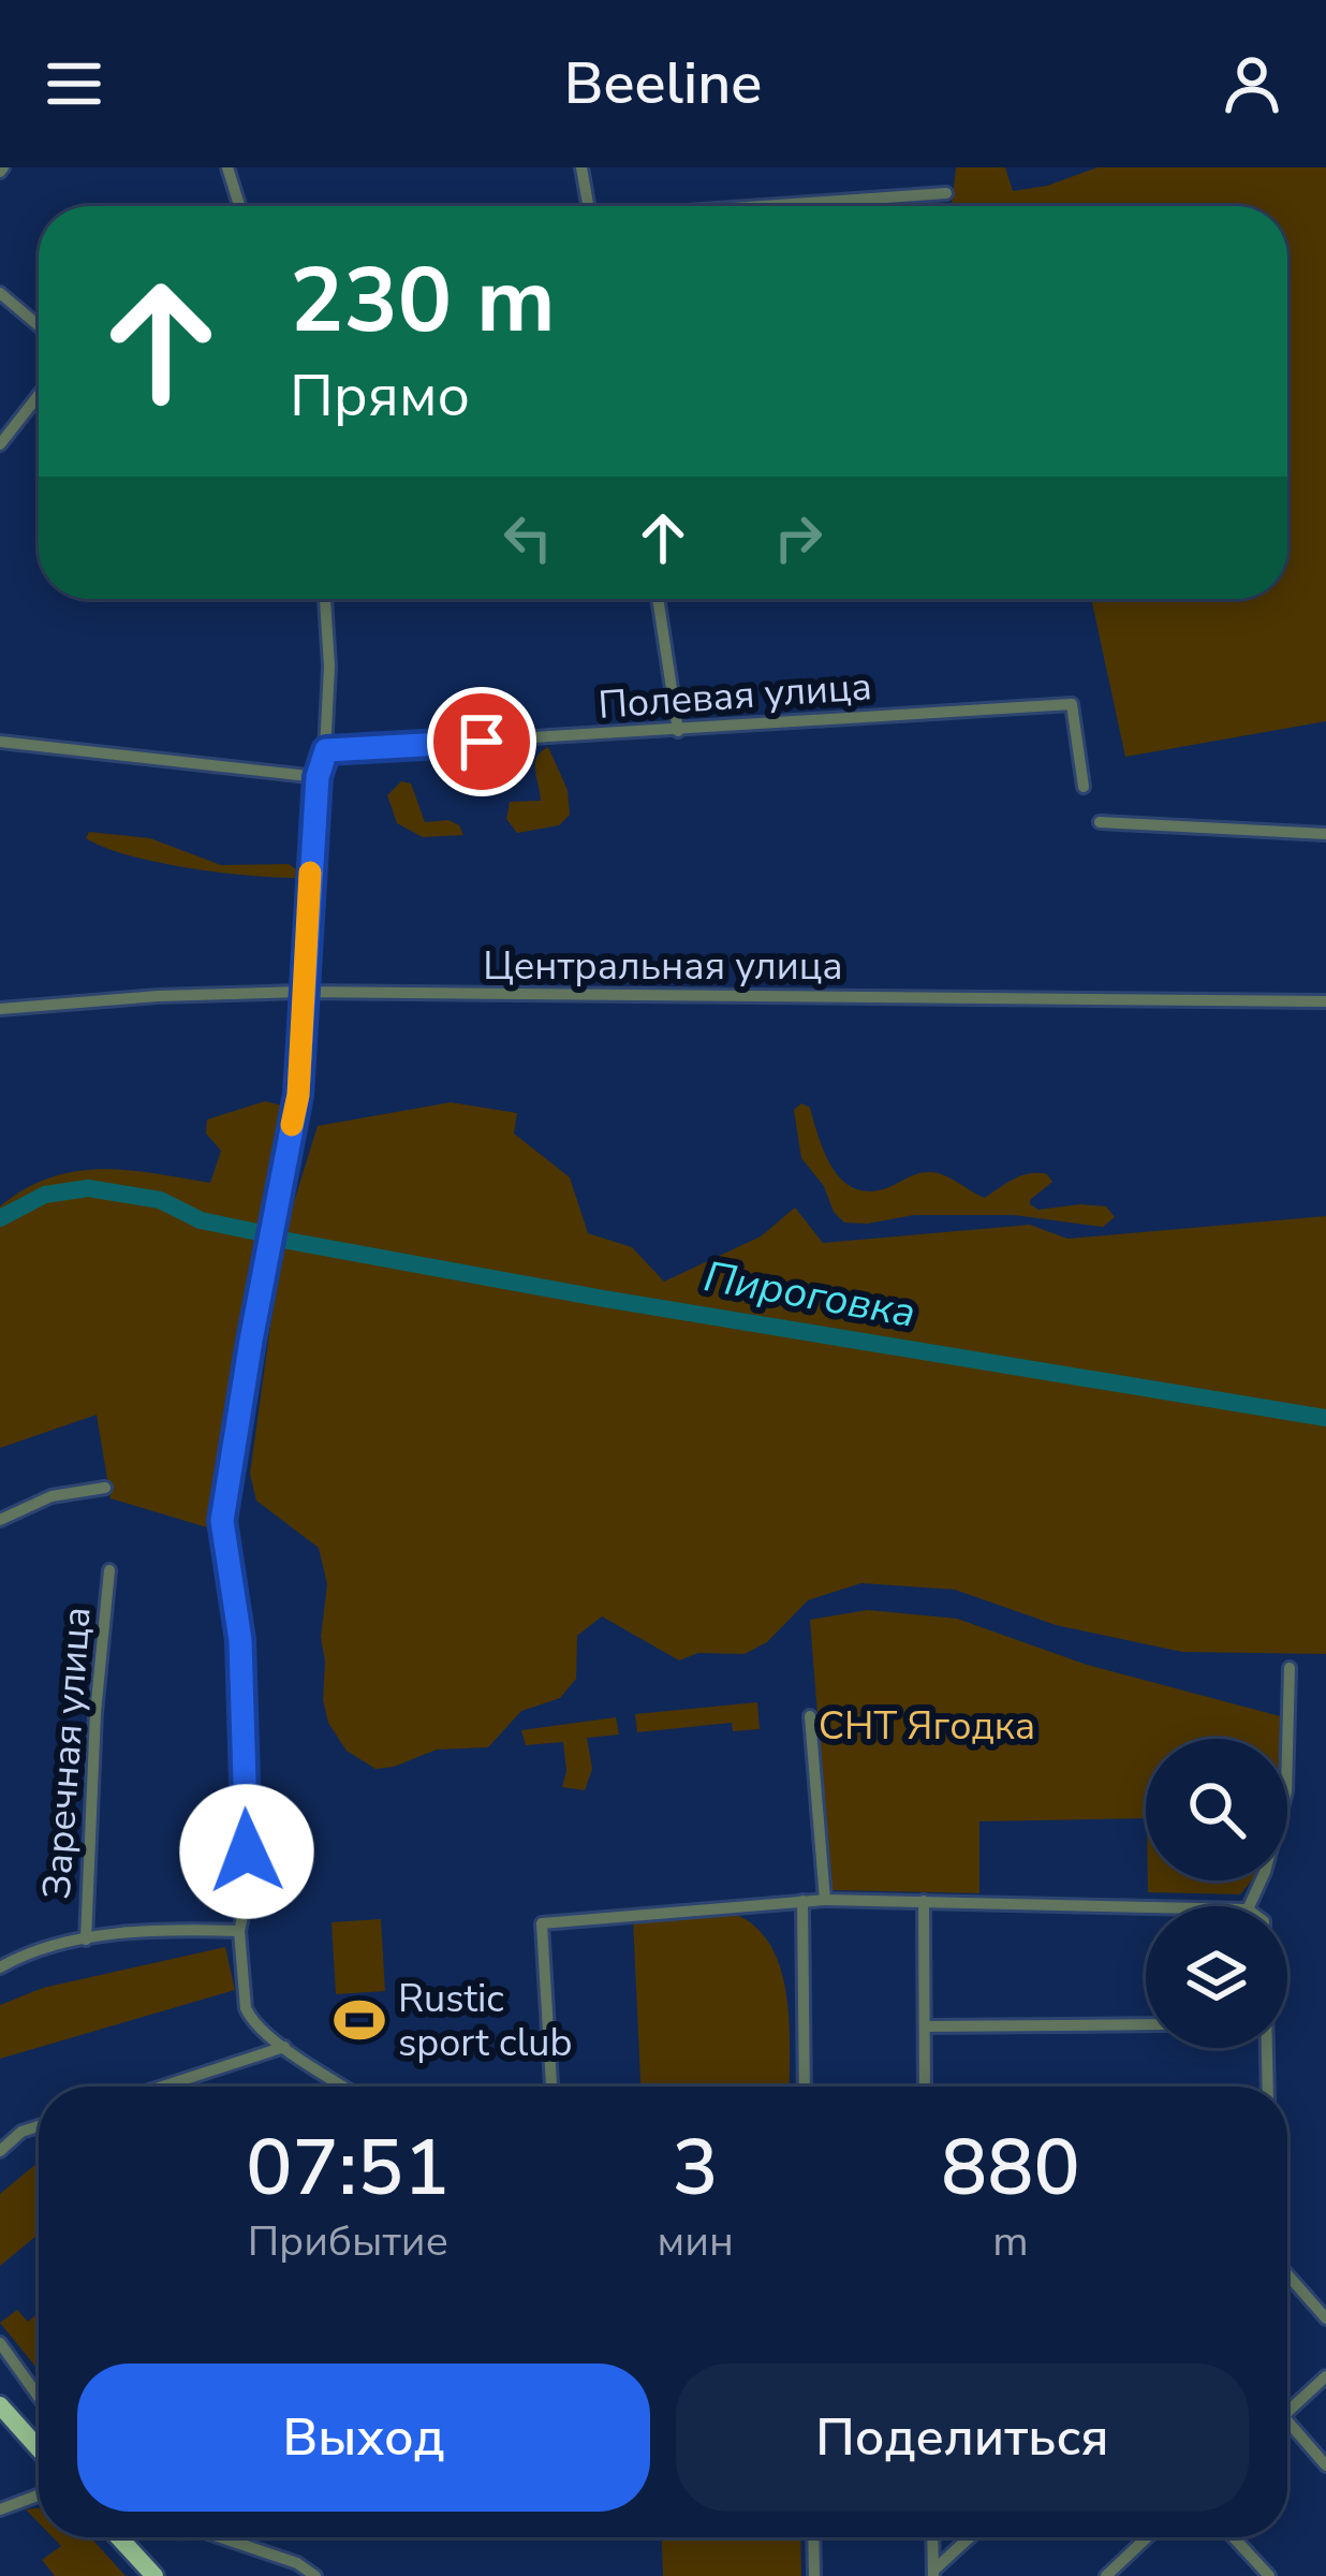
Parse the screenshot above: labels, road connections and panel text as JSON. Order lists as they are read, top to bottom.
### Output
{
  "streets": {
    "street": ["Полевая улица", "Центральная улица", "Заречная улица"]
  },
  "water": ["Пироговка"],
  "parks": ["СНТ Ягодка"],
  "places": {
    "sports": ["Rustic sport club"]
  },
  "page": {
    "header": "Beeline",
    "turn": ["230 m", "Прямо"],
    "eta": [
      "07:51",
      "Прибытие",
      "3",
      "мин",
      "880",
      "m"
    ],
    "buttons": ["Выход", "Поделиться"]
  }
}
